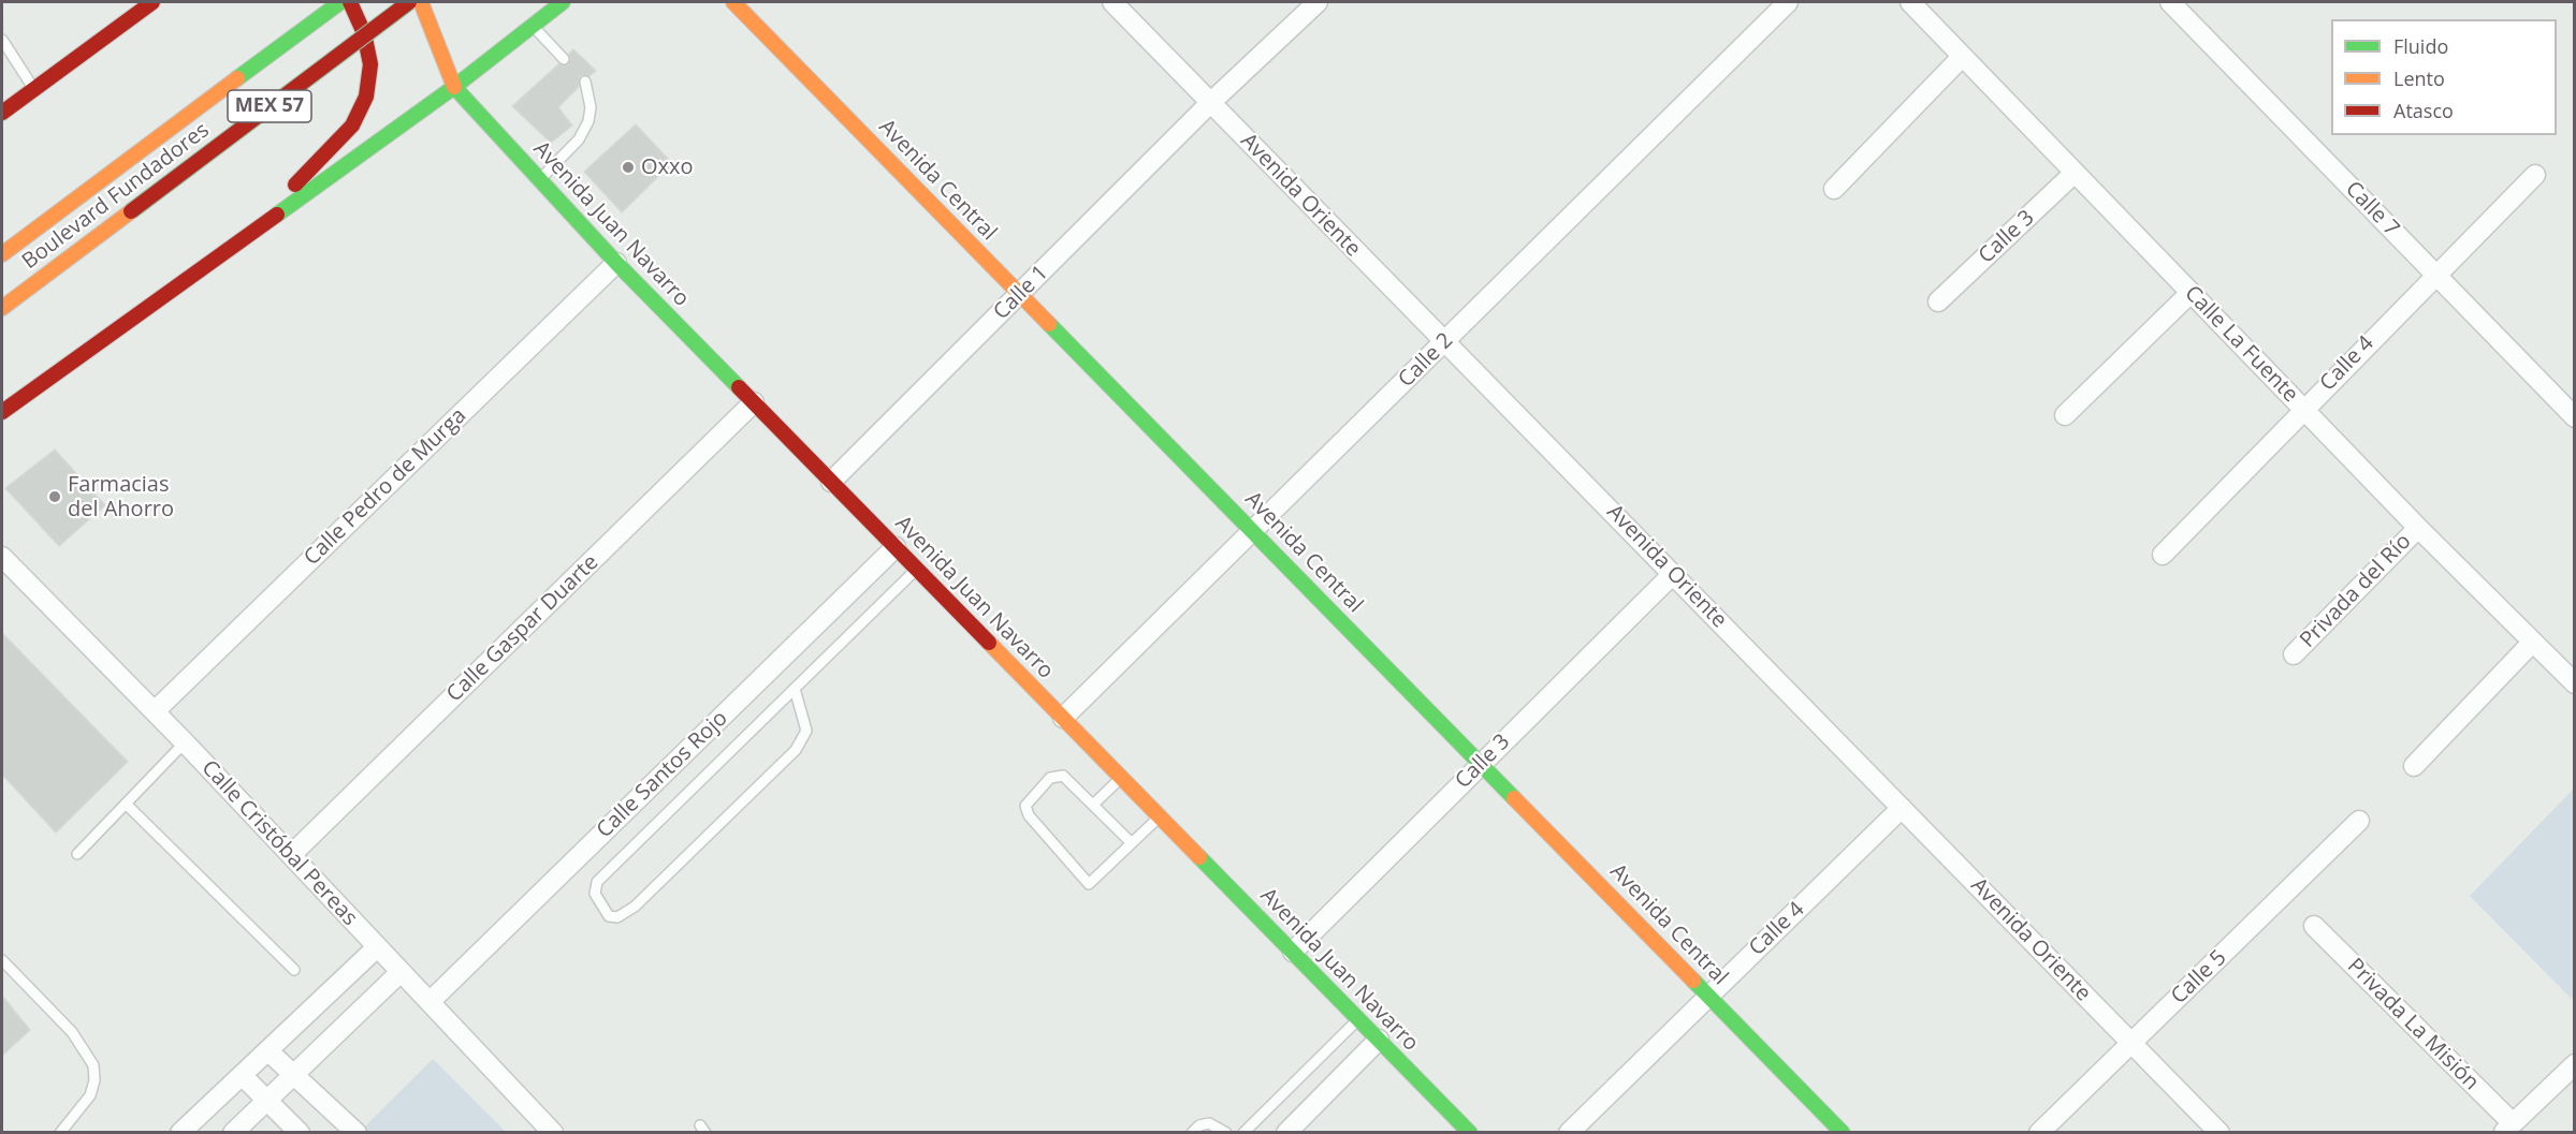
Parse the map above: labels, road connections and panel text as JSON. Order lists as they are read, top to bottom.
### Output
{
  "streets": {
    "main road": [
      "MEX 57",
      "Avenida Central",
      "Boulevard Fundadores",
      "Avenida Juan Navarro"
    ],
    "street": [
      "Avenida Oriente",
      "Calle 7",
      "Calle 3",
      "Calle 1",
      "Calle La Fuente",
      "Calle 2",
      "Calle 4",
      "Calle Pedro de Murga",
      "Privada del Río",
      "Calle Gaspar Duarte",
      "Calle Santos Rojo",
      "Calle Cristóbal Pereas",
      "Calle 5",
      "Privada La Misión"
    ]
  },
  "crossings": [
    ["Avenida Central", "Calle 3"],
    ["Avenida Central", "Calle 1"],
    ["Avenida Central", "Calle 2"],
    ["Avenida Central", "Calle 4"],
    ["Avenida Oriente", "Calle 3"],
    ["Avenida Oriente", "Calle 1"],
    ["Avenida Oriente", "Calle 2"],
    ["Avenida Oriente", "Calle 4"],
    ["Avenida Oriente", "Calle 5"],
    ["Calle 7", "Calle 4"],
    ["Avenida Juan Navarro", "Calle 3"],
    ["Avenida Juan Navarro", "Calle 1"],
    ["Avenida Juan Navarro", "Calle 2"],
    ["Avenida Juan Navarro", "Calle Pedro de Murga"],
    ["Avenida Juan Navarro", "Calle Gaspar Duarte"],
    ["Avenida Juan Navarro", "Calle Santos Rojo"],
    ["Calle 3", "Calle La Fuente"],
    ["Calle La Fuente", "Calle 4"],
    ["Calle La Fuente", "Privada del Río"],
    ["Calle Pedro de Murga", "Calle Cristóbal Pereas"],
    ["Calle Gaspar Duarte", "Calle Cristóbal Pereas"],
    ["Calle Santos Rojo", "Calle Cristóbal Pereas"]
  ],
  "places": ["Oxxo", "Farmacias del Ahorro"],
  "legend": ["Fluido", "Lento", "Atasco"]
}
